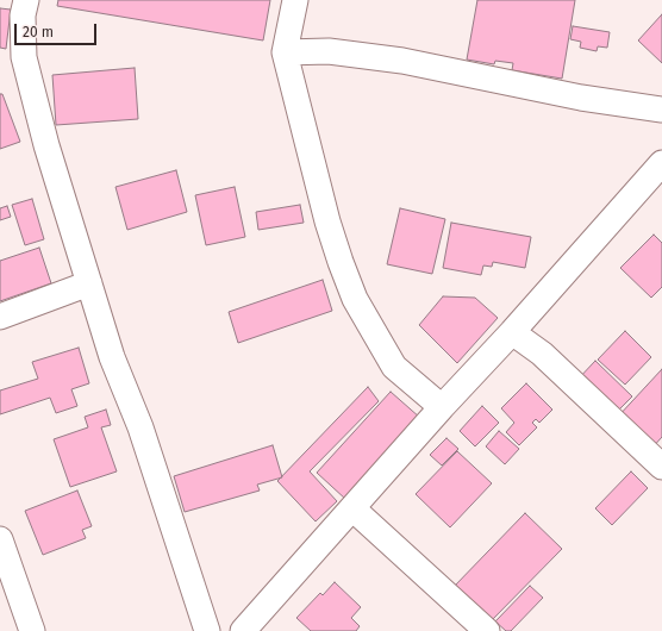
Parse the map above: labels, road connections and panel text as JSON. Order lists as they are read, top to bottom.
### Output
{
  "scale_bar": "20 m"
}
